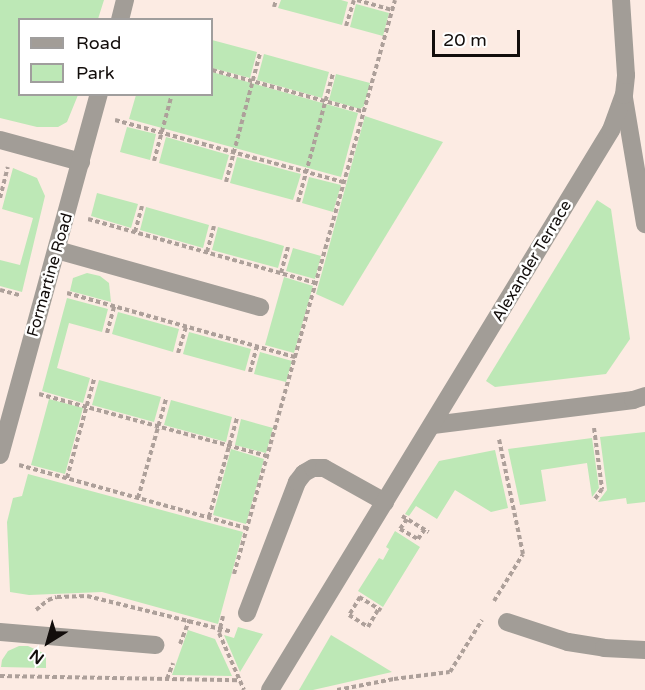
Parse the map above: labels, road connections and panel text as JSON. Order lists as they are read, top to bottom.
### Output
{
  "streets": {
    "street": ["Alexander Terrace", "Formartine Road"]
  },
  "legend": ["Road", "Park"],
  "scale_bar": "20 m",
  "north": "bottom left"
}
